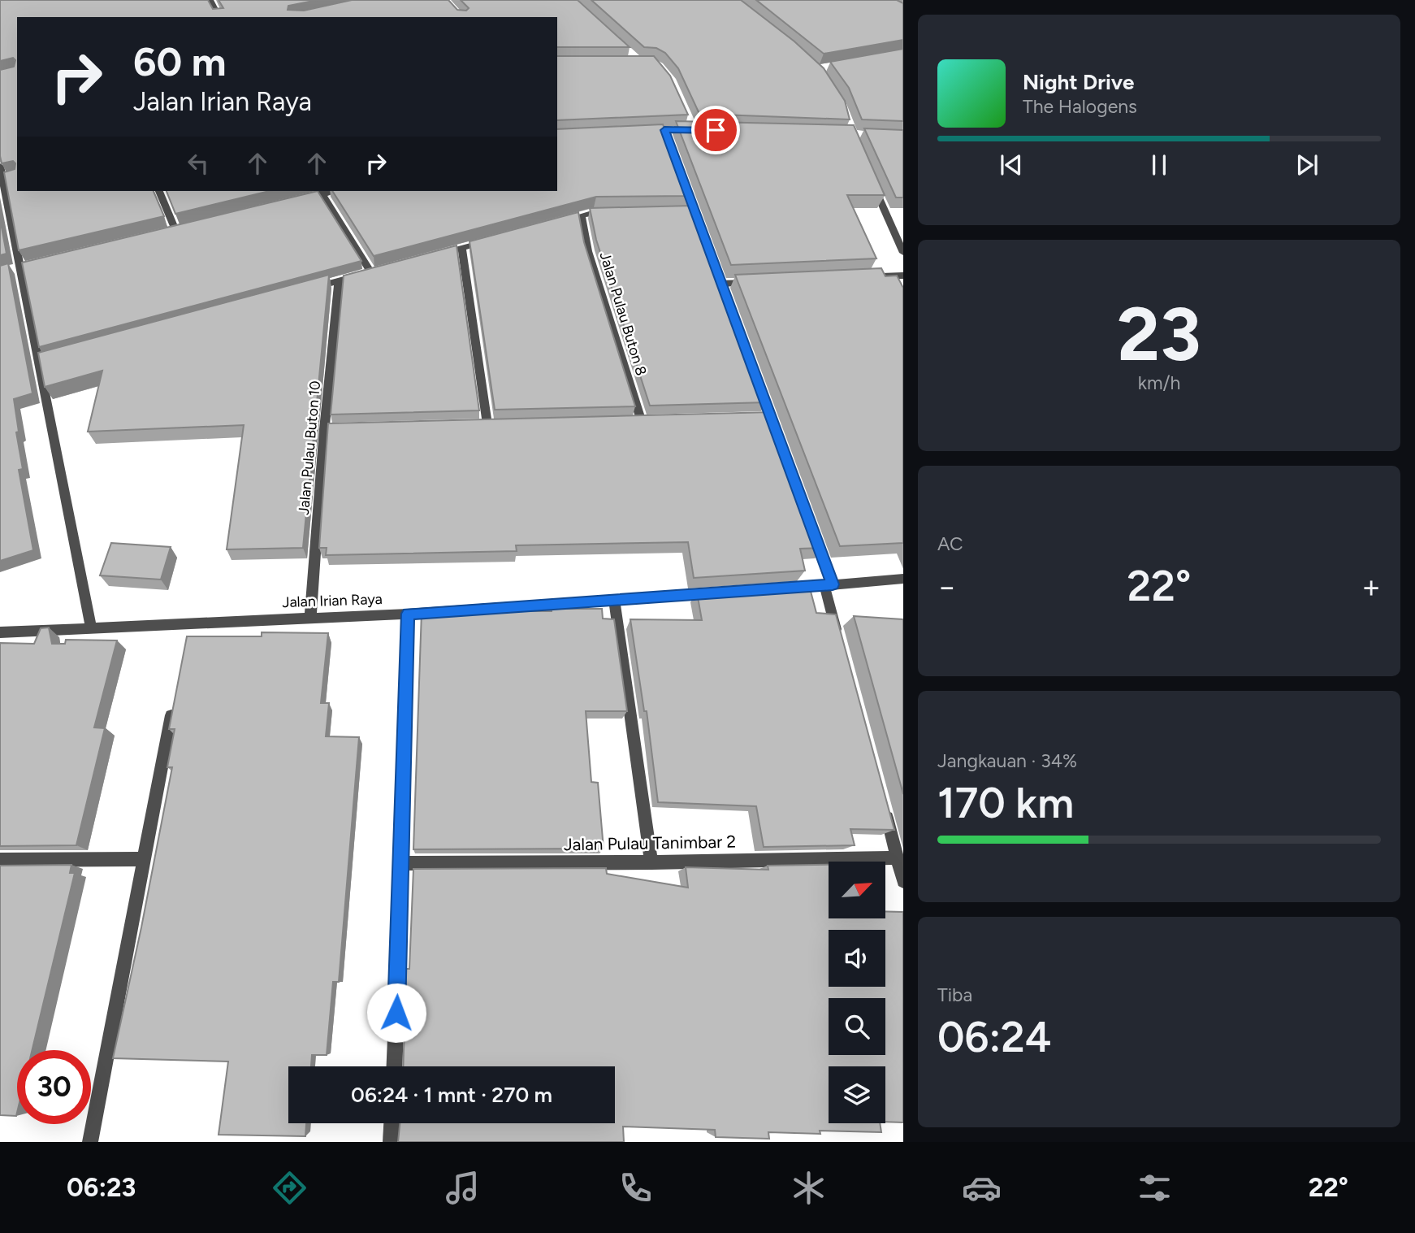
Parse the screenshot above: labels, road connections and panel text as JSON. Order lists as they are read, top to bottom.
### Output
{
  "streets": {
    "street": [
      "Jalan Pulau Buton 8",
      "Jalan Pulau Buton 10",
      "Jalan Irian Raya",
      "Jalan Pulau Tanimbar 2"
    ]
  },
  "crossings": [
    ["Jalan Pulau Buton 10", "Jalan Irian Raya"]
  ],
  "north": "top right",
  "page": {
    "turn": ["60 m", "Jalan Irian Raya"],
    "song": ["Night Drive", "The Halogens"],
    "tile": [
      ["23", "km/h"],
      "AC",
      ["Jangkauan · 34%", "170 km"],
      ["Tiba", "06:24"]
    ],
    "heat": ["−", "22°", "+"],
    "limit": "30",
    "trip": "06:24 · 1 mnt · 270 m",
    "tabs": ["06:23", "22°"]
  }
}
